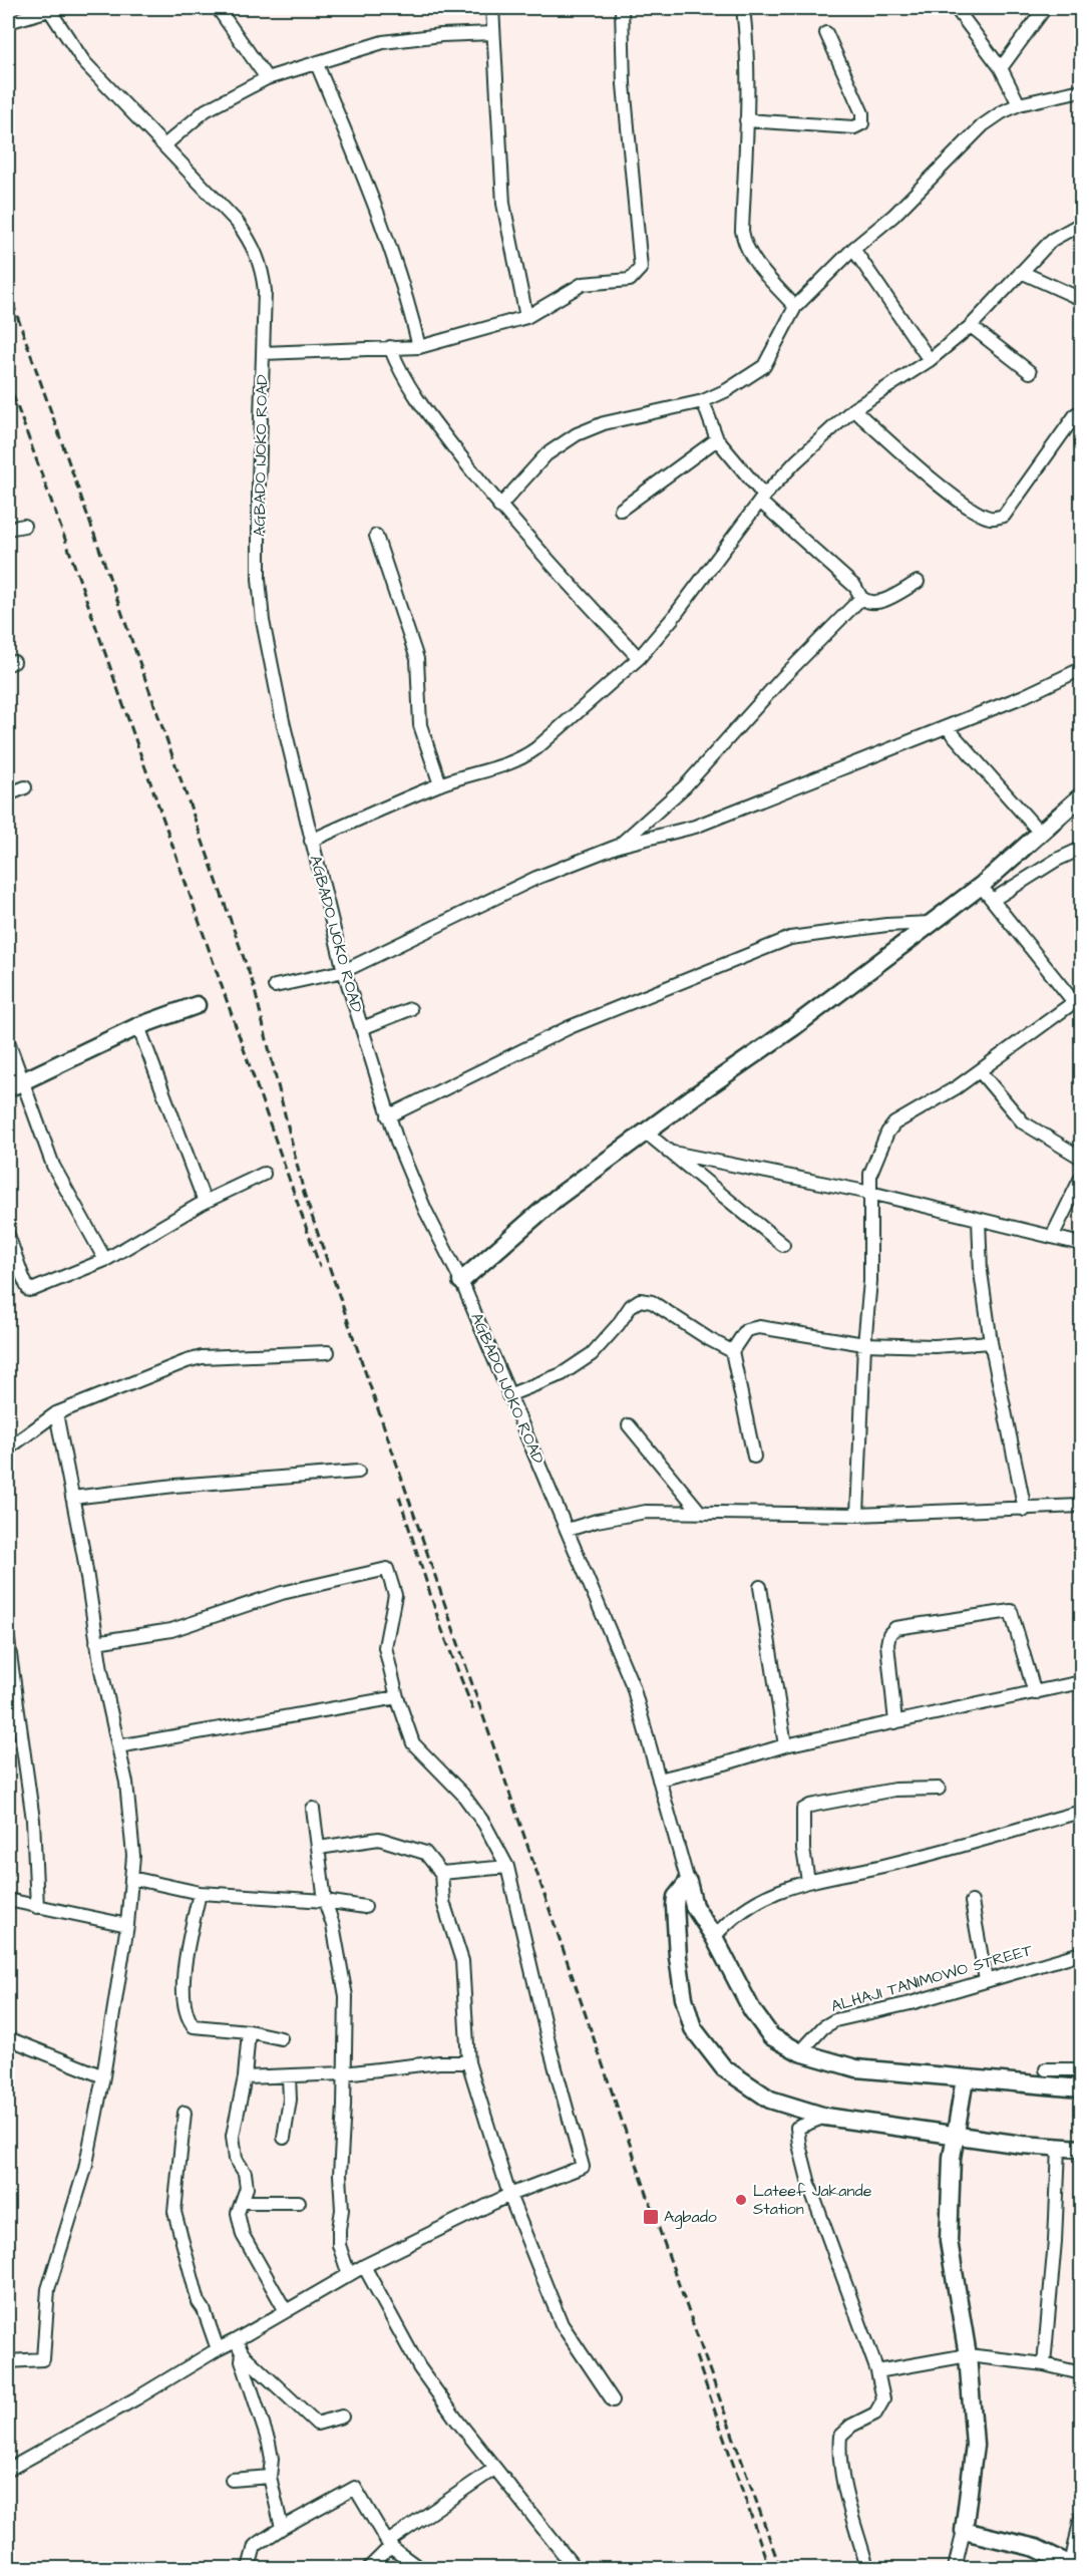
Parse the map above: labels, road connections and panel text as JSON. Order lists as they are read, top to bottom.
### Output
{
  "streets": {
    "main road": ["AGBADO IJOKO ROAD"],
    "street": ["ALHAJI TANIMOWO STREET"]
  },
  "crossings": [
    ["AGBADO IJOKO ROAD", "ALHAJI TANIMOWO STREET"]
  ],
  "places": {
    "other": ["Lateef Jakande Station"],
    "transit": ["Agbado"]
  }
}
